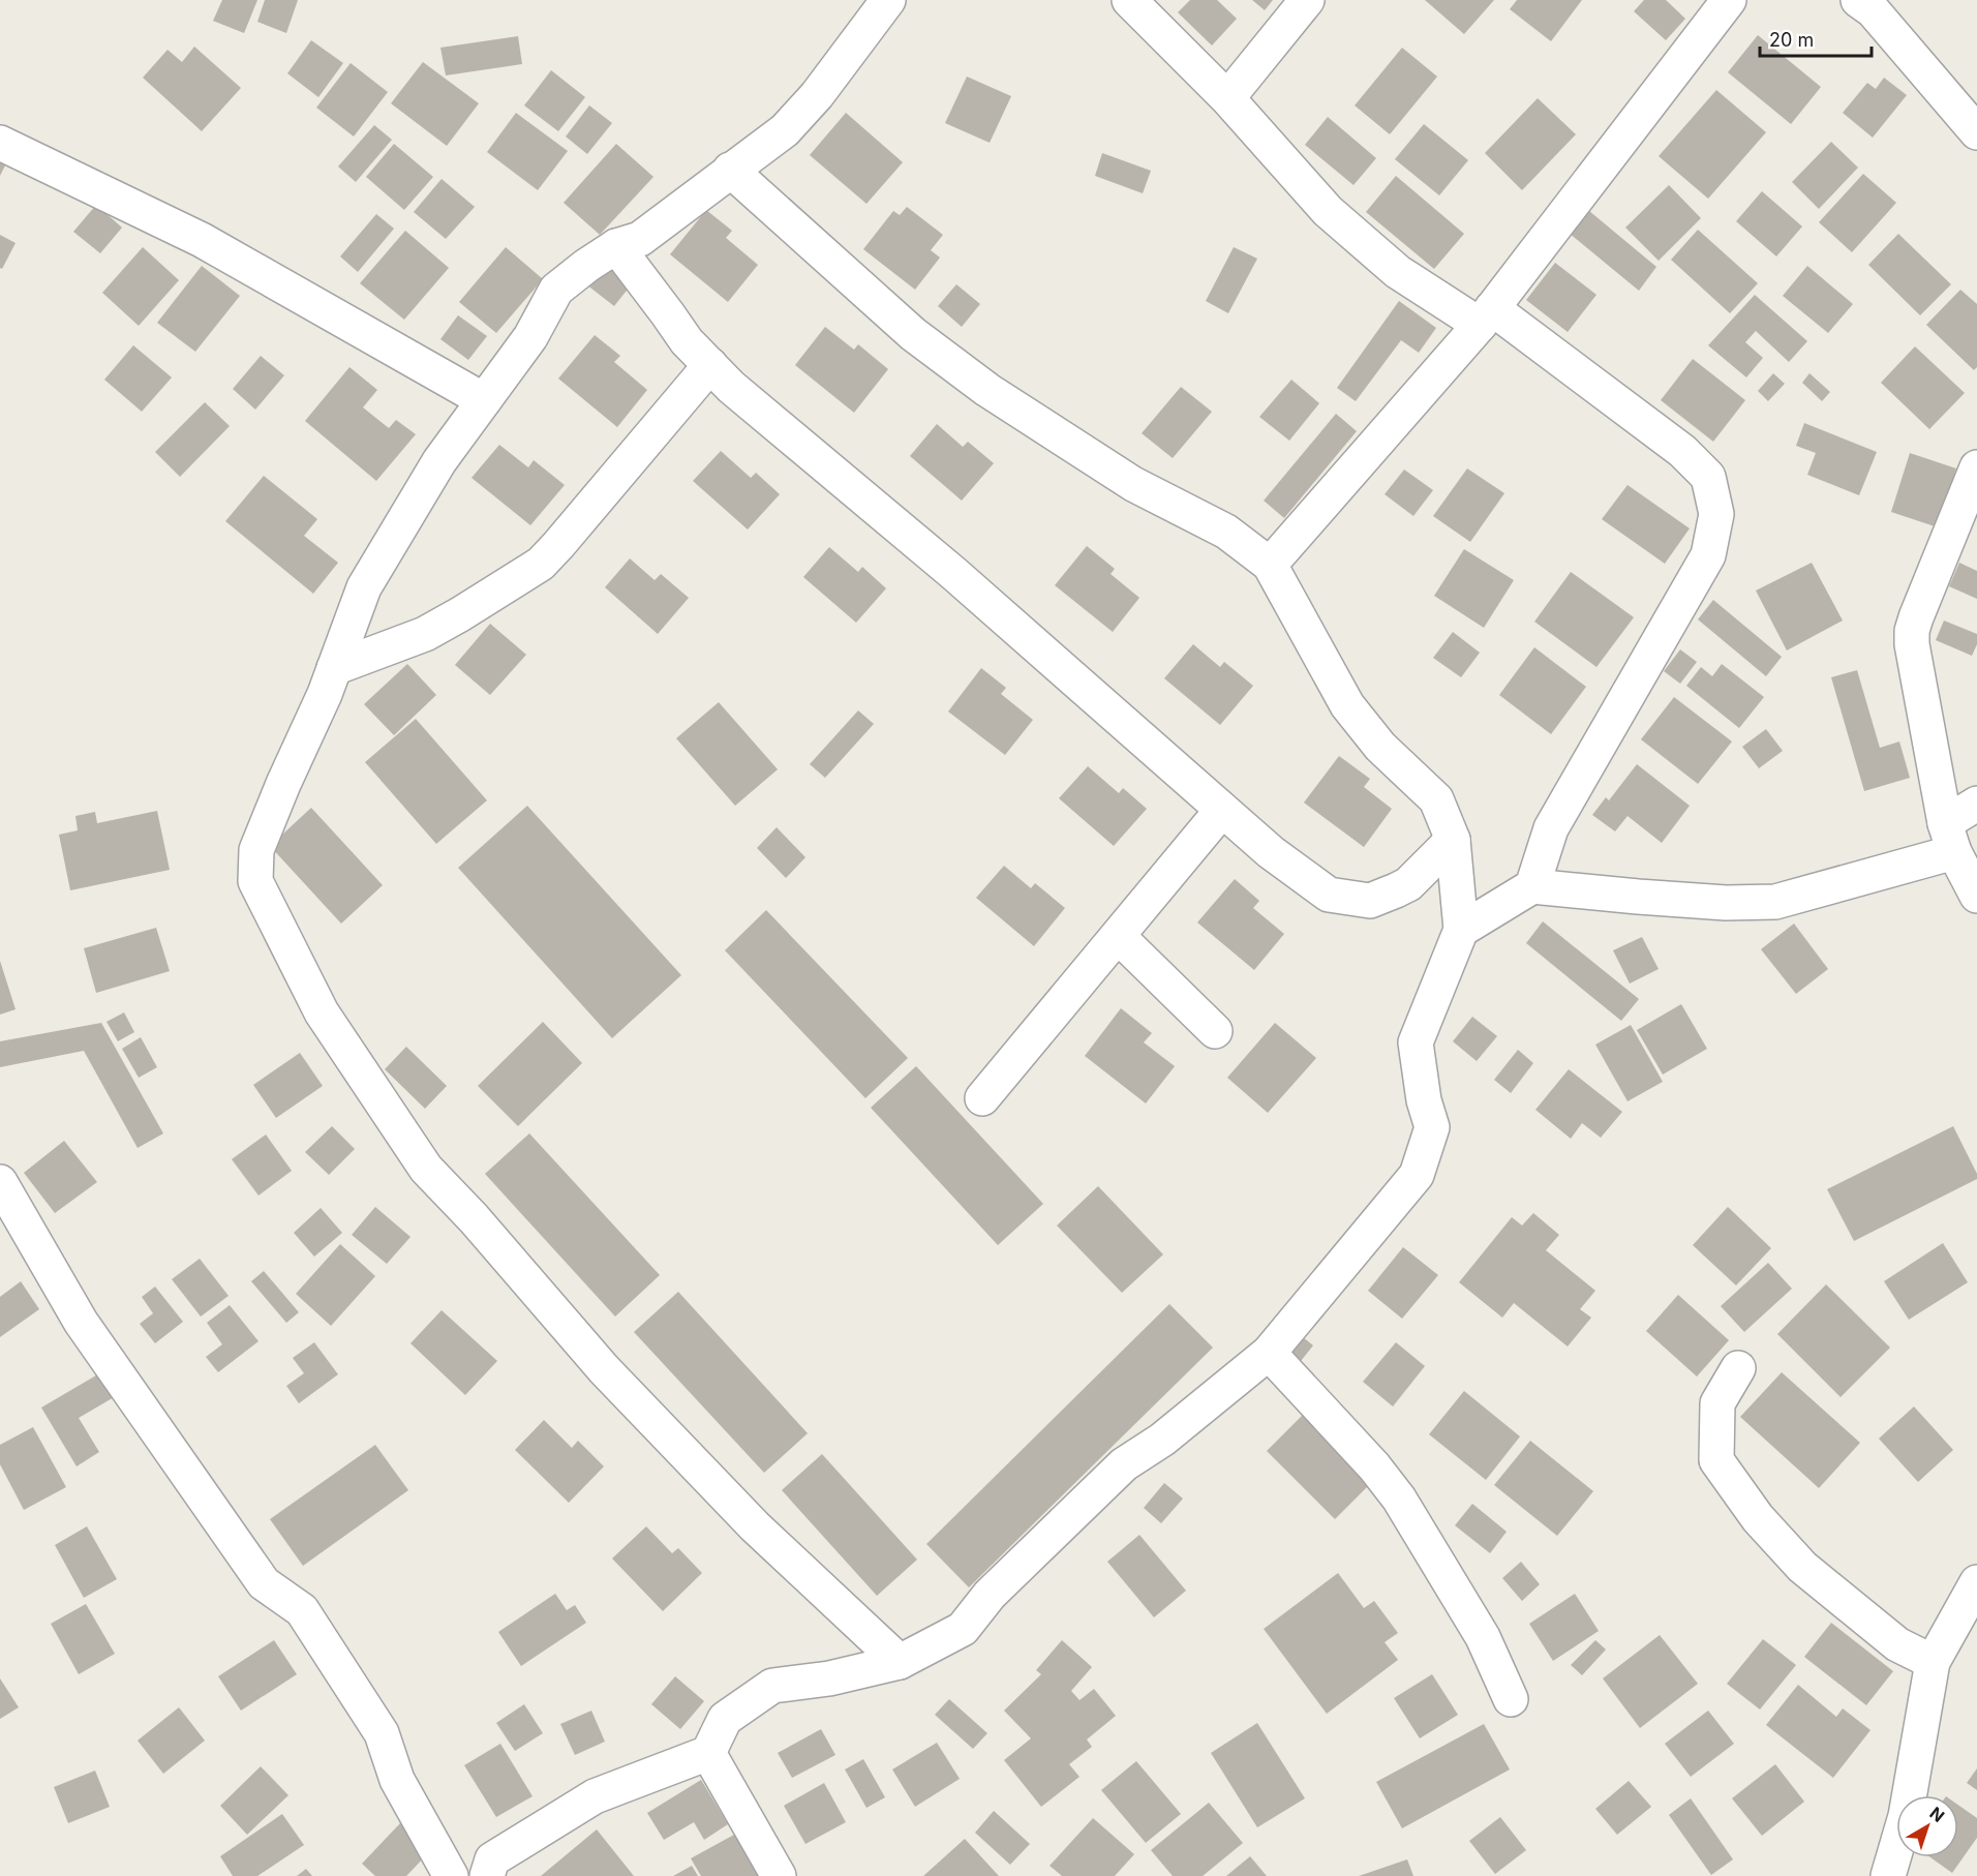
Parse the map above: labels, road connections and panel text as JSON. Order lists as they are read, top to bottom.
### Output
{
  "scale_bar": "20 m",
  "north": "top right"
}
